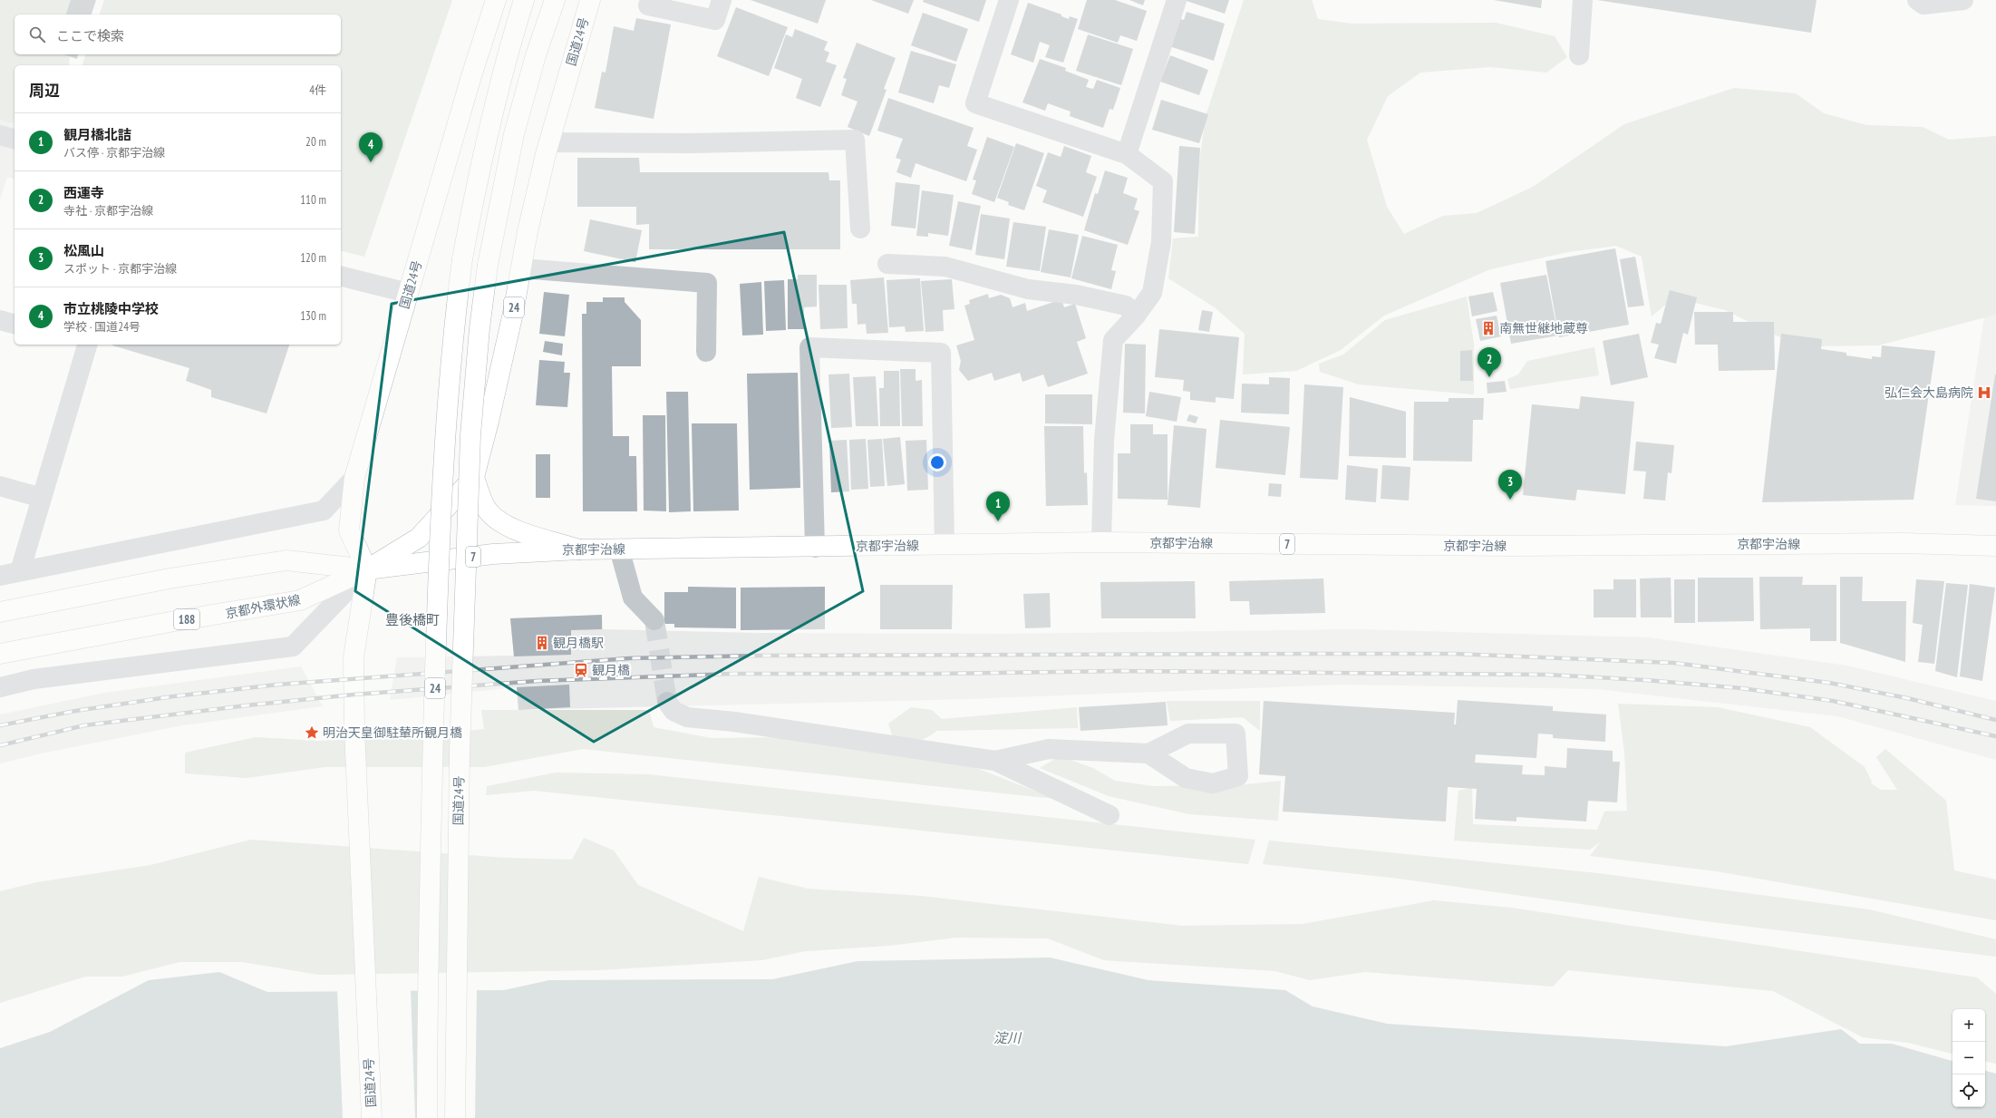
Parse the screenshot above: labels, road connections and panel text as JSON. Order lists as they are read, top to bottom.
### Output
{
  "streets": {
    "main road": [
      "国道24号",
      "24",
      "京都宇治線",
      "7",
      "京都外環状線",
      "188"
    ]
  },
  "crossings": [
    ["国道24号", "京都宇治線"],
    ["国道24号", "京都外環状線"],
    ["京都宇治線", "京都外環状線"]
  ],
  "districts": ["豊後橋町"],
  "water": ["淀川"],
  "places": {
    "building": ["南無世継地蔵尊", "観月橋駅"],
    "hospital": ["弘仁会大島病院"],
    "station": ["観月橋"],
    "place": ["明治天皇御駐輦所観月橋"]
  },
  "page": {
    "search": "ここで検索",
    "heading": ["周辺", "4件"],
    "list": [
      {
        "mark": "1",
        "name": "観月橋北詰",
        "note": "バス停 · 京都宇治線",
        "value": "20 m"
      },
      {
        "mark": "2",
        "name": "西運寺",
        "note": "寺社 · 京都宇治線",
        "value": "110 m"
      },
      {
        "mark": "3",
        "name": "松風山",
        "note": "スポット · 京都宇治線",
        "value": "120 m"
      },
      {
        "mark": "4",
        "name": "市立桃陵中学校",
        "note": "学校 · 国道24号",
        "value": "130 m"
      }
    ],
    "pins": [
      "4",
      "2",
      "3",
      "1"
    ],
    "map_buttons": ["+", "−"]
  }
}
